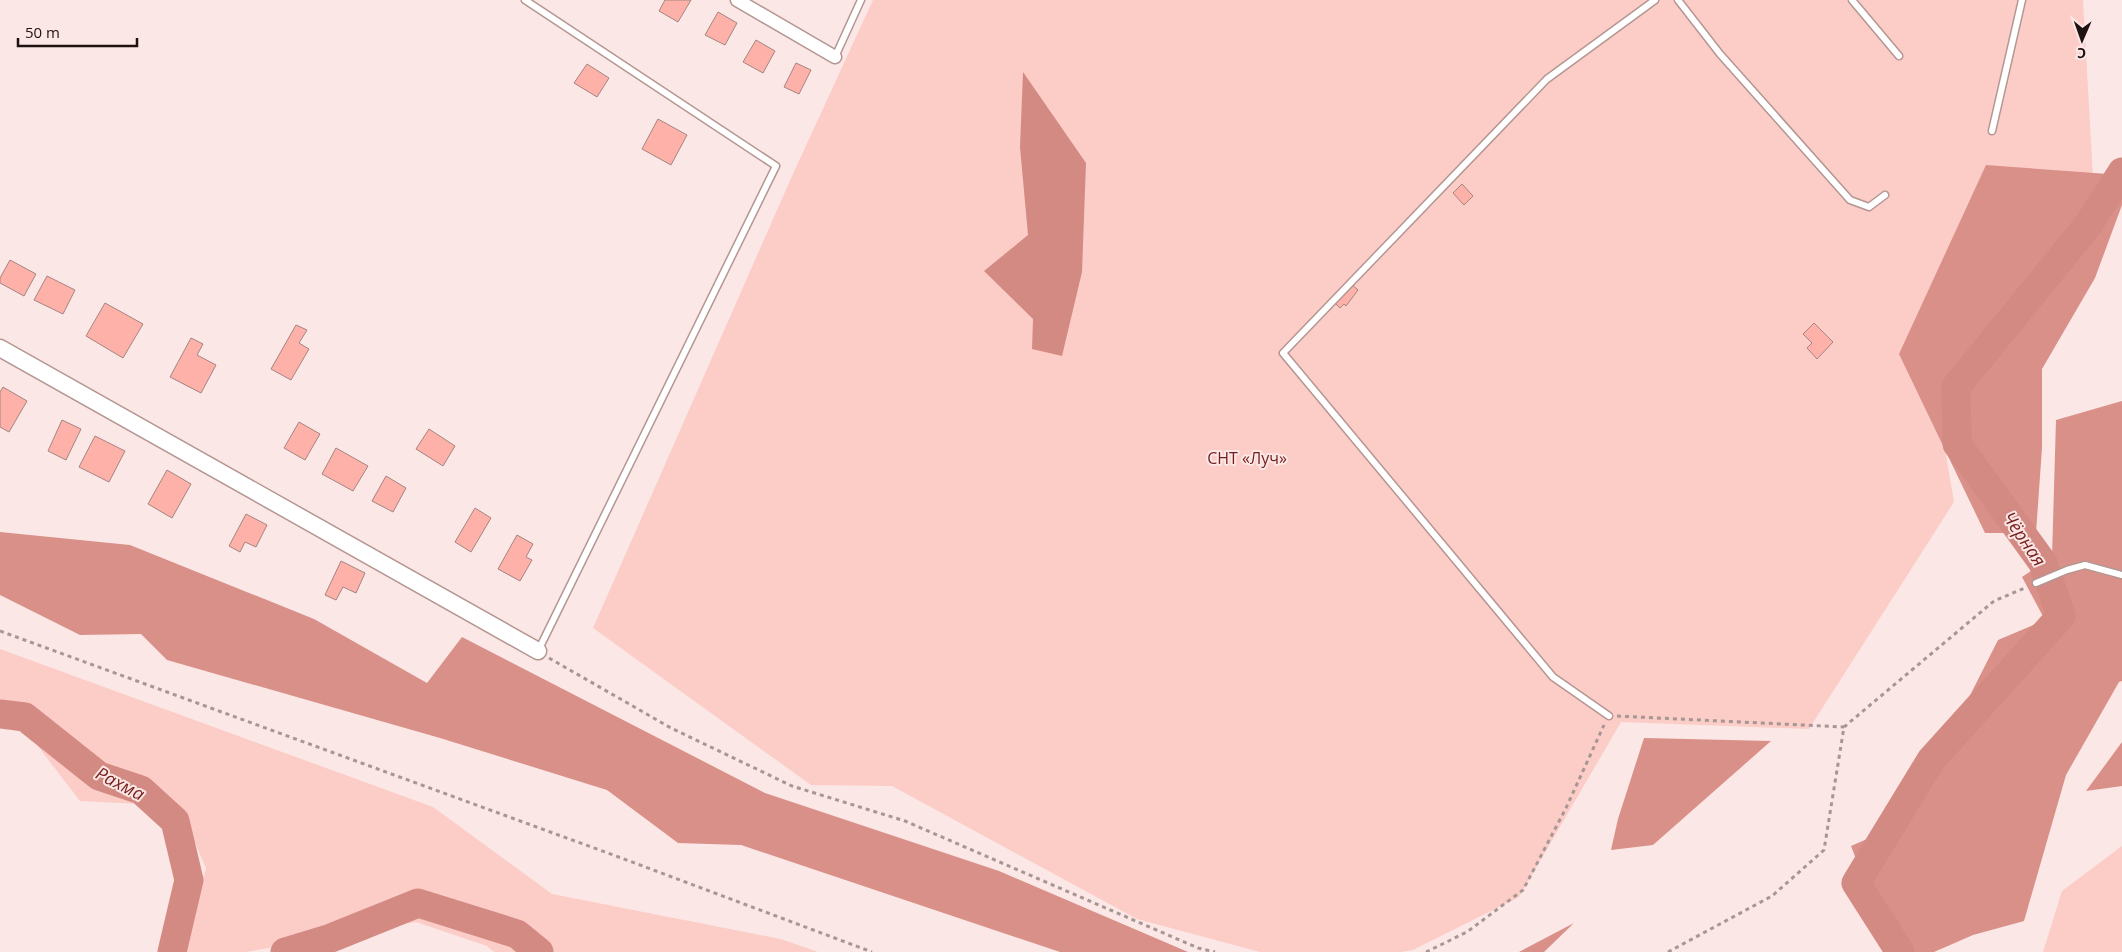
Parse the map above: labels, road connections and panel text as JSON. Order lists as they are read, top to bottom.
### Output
{
  "water": ["Чёрная", "Рахма"],
  "parks": ["СНТ «Луч»"],
  "scale_bar": "50 m",
  "north": "bottom"
}
